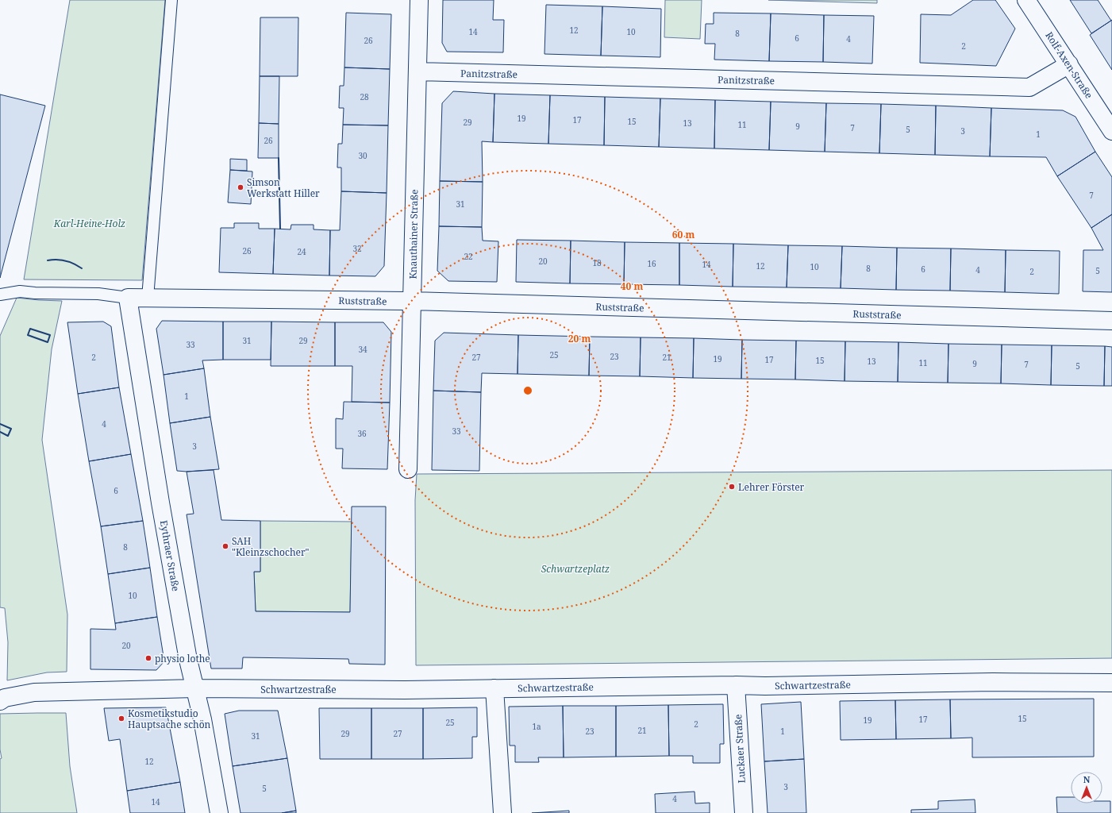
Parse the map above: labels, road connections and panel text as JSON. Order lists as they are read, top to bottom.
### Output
{
  "streets": {
    "street": [
      "Rolf-Axen-Straße",
      "Panitzstraße",
      "Knauthainer Straße",
      "Ruststraße",
      "Eythraer Straße",
      "Schwartzestraße",
      "Luckaer Straße"
    ]
  },
  "crossings": [
    ["Rolf-Axen-Straße", "Panitzstraße"],
    ["Panitzstraße", "Knauthainer Straße"],
    ["Knauthainer Straße", "Ruststraße"],
    ["Ruststraße", "Eythraer Straße"],
    ["Eythraer Straße", "Schwartzestraße"],
    ["Schwartzestraße", "Luckaer Straße"]
  ],
  "parks": ["Karl-Heine-Holz", "Schwartzeplatz"],
  "places": [
    "Simson Werkstatt Hiller",
    "Lehrer Förster",
    "SAH \"Kleinzschocher\"",
    "physio lothe",
    "Kosmetikstudio Hauptsache schön"
  ],
  "house_numbers": [
    "12",
    "14",
    "10",
    "8",
    "6",
    "4",
    "26",
    "2",
    "28",
    "19",
    "17",
    "15",
    "29",
    "13",
    "11",
    "9",
    "7",
    "5",
    "3",
    "1",
    "26",
    "30",
    "7",
    "31",
    "32",
    "26",
    "24",
    "22",
    "20",
    "18",
    "16",
    "14",
    "12",
    "10",
    "8",
    "6",
    "4",
    "5",
    "2",
    "31",
    "29",
    "33",
    "34",
    "25",
    "23",
    "2",
    "27",
    "21",
    "19",
    "17",
    "15",
    "13",
    "11",
    "9",
    "7",
    "5",
    "1",
    "4",
    "33",
    "36",
    "3",
    "6",
    "8",
    "10",
    "20",
    "15",
    "17",
    "19",
    "25",
    "2",
    "1a",
    "21",
    "23",
    "1",
    "29",
    "27",
    "31",
    "12",
    "3",
    "5",
    "4",
    "14"
  ],
  "north": "top",
  "rings": ["60 m", "40 m", "20 m"]
}
